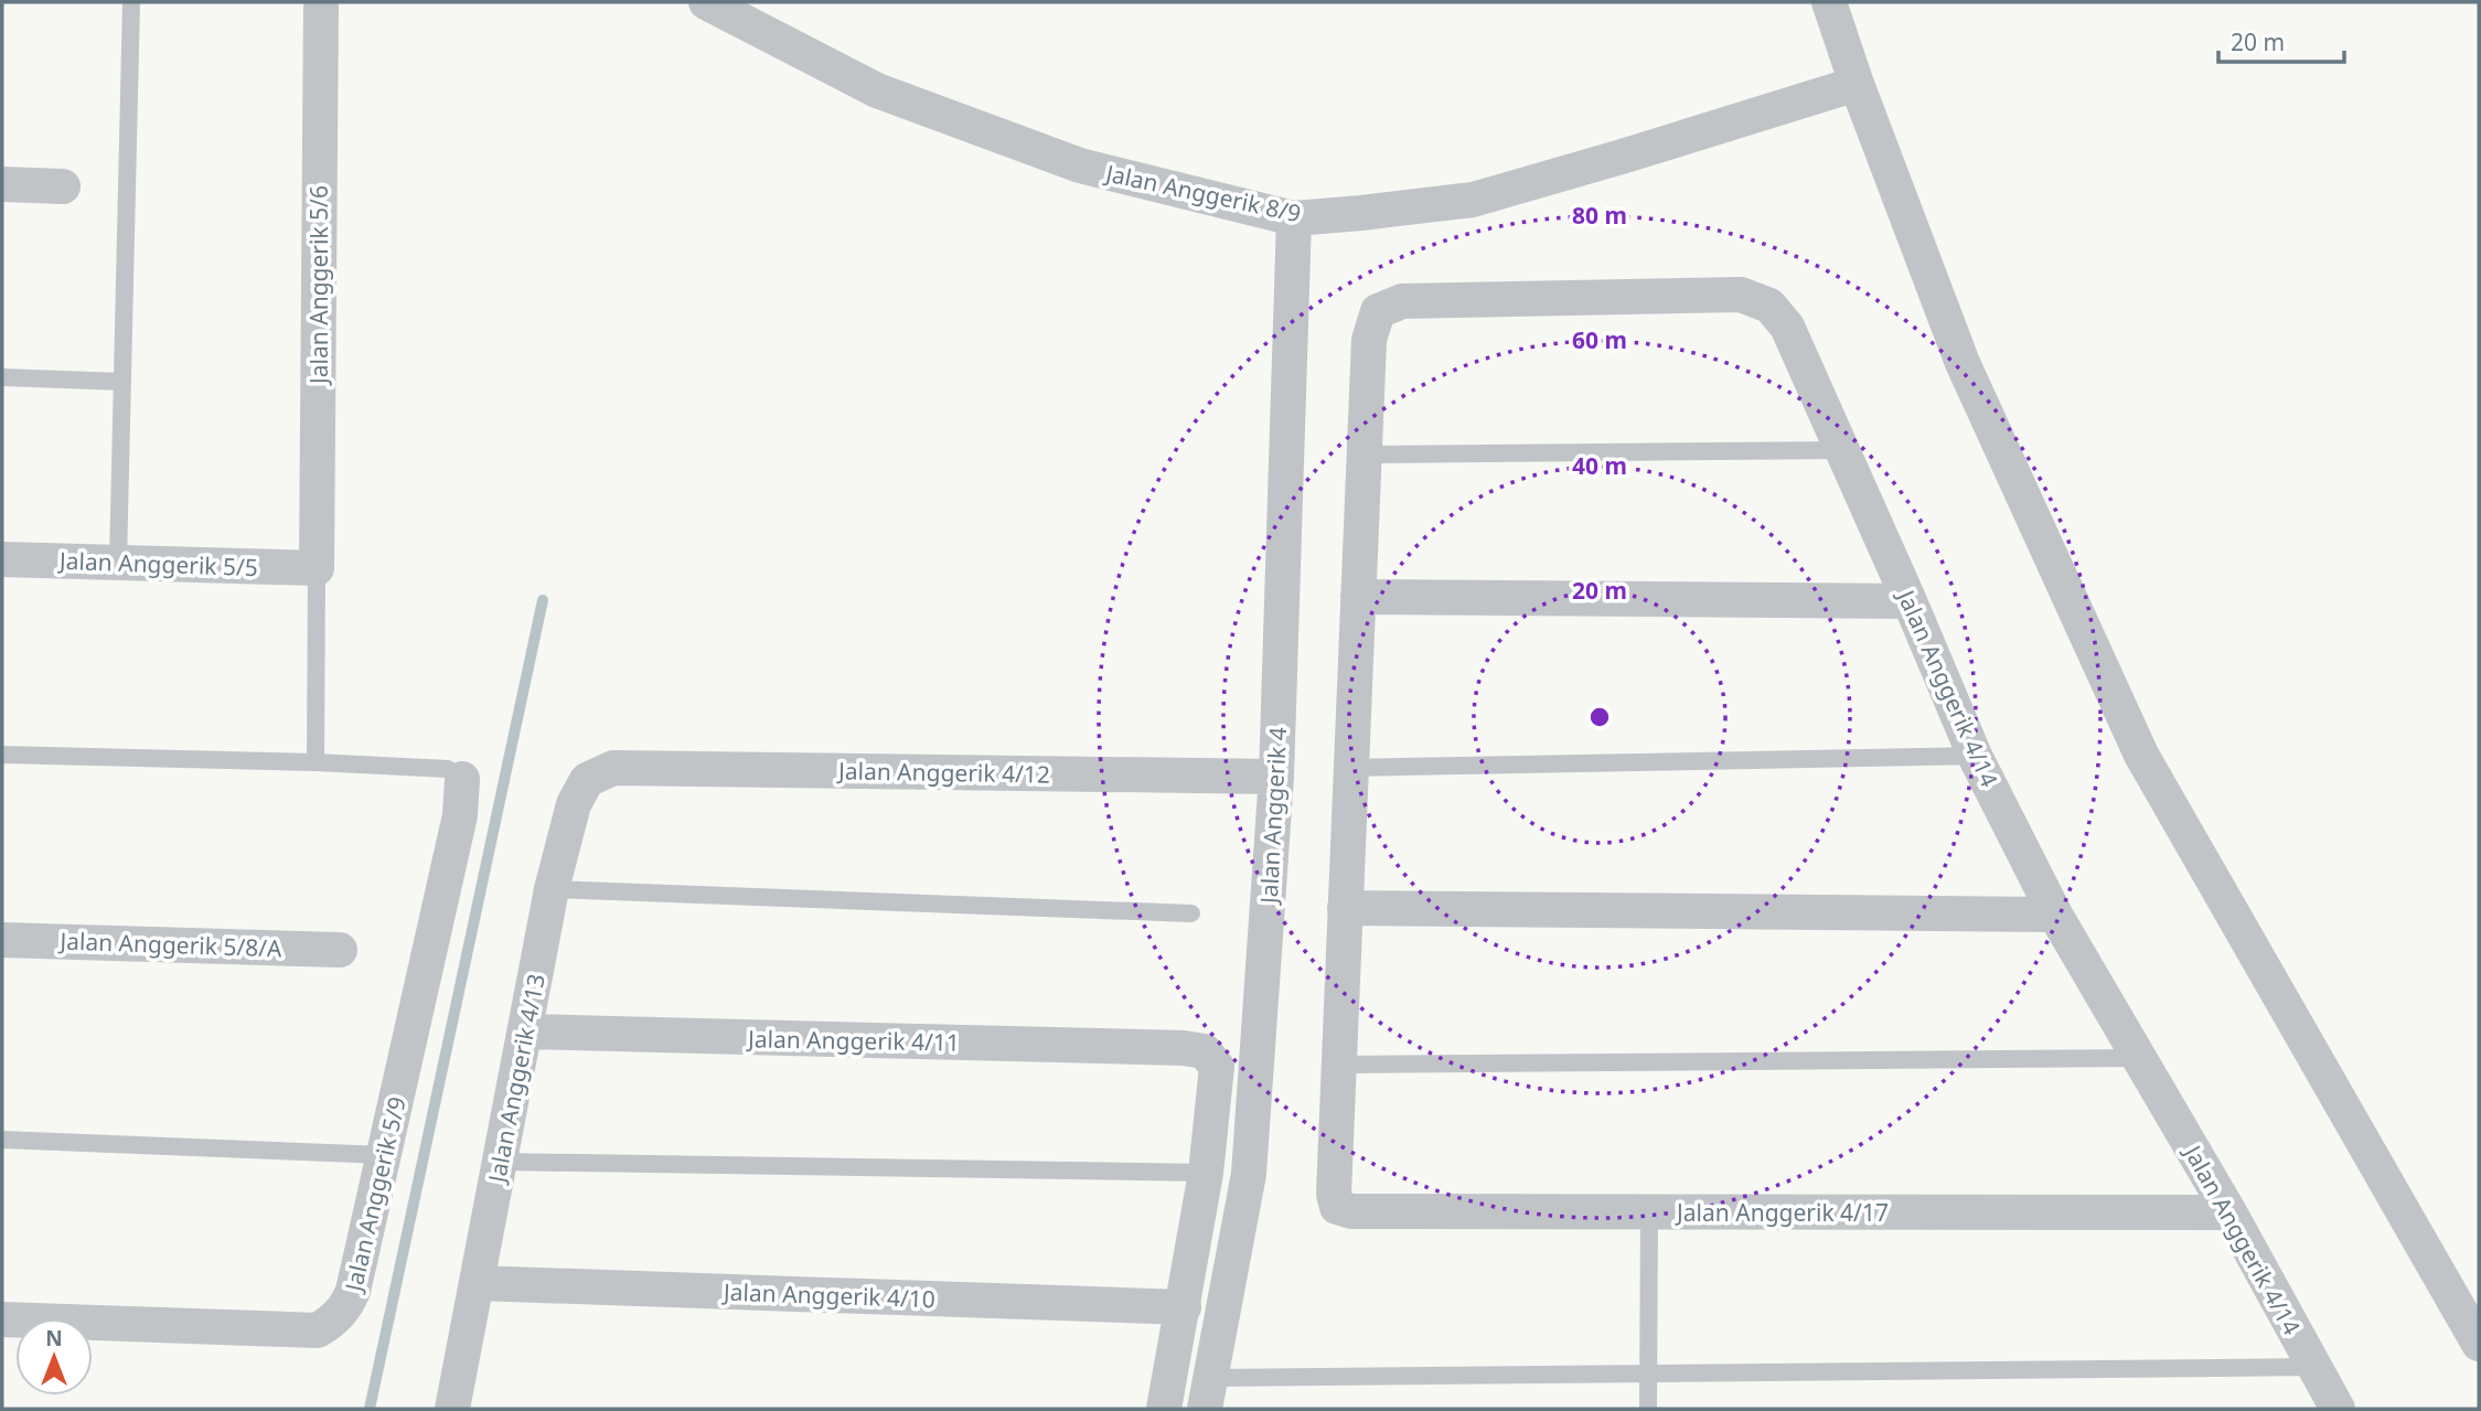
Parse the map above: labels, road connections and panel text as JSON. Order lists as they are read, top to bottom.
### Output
{
  "streets": {
    "street": [
      "Jalan Anggerik 8/9",
      "Jalan Anggerik 5/6",
      "Jalan Anggerik 5/5",
      "Jalan Anggerik 4/14",
      "Jalan Anggerik 4/12",
      "Jalan Anggerik 4",
      "Jalan Anggerik 5/8/A",
      "Jalan Anggerik 4/11",
      "Jalan Anggerik 4/13",
      "Jalan Anggerik 5/9",
      "Jalan Anggerik 4/17",
      "Jalan Anggerik 4/10"
    ]
  },
  "crossings": [
    ["Jalan Anggerik 8/9", "Jalan Anggerik 4"],
    ["Jalan Anggerik 5/6", "Jalan Anggerik 5/5"],
    ["Jalan Anggerik 4/14", "Jalan Anggerik 4/17"],
    ["Jalan Anggerik 4/12", "Jalan Anggerik 4"],
    ["Jalan Anggerik 4/12", "Jalan Anggerik 4/13"],
    ["Jalan Anggerik 4/11", "Jalan Anggerik 4/13"],
    ["Jalan Anggerik 4/13", "Jalan Anggerik 4/10"]
  ],
  "scale_bar": "20 m",
  "north": "top",
  "rings": [
    "80 m",
    "60 m",
    "40 m",
    "20 m"
  ]
}
